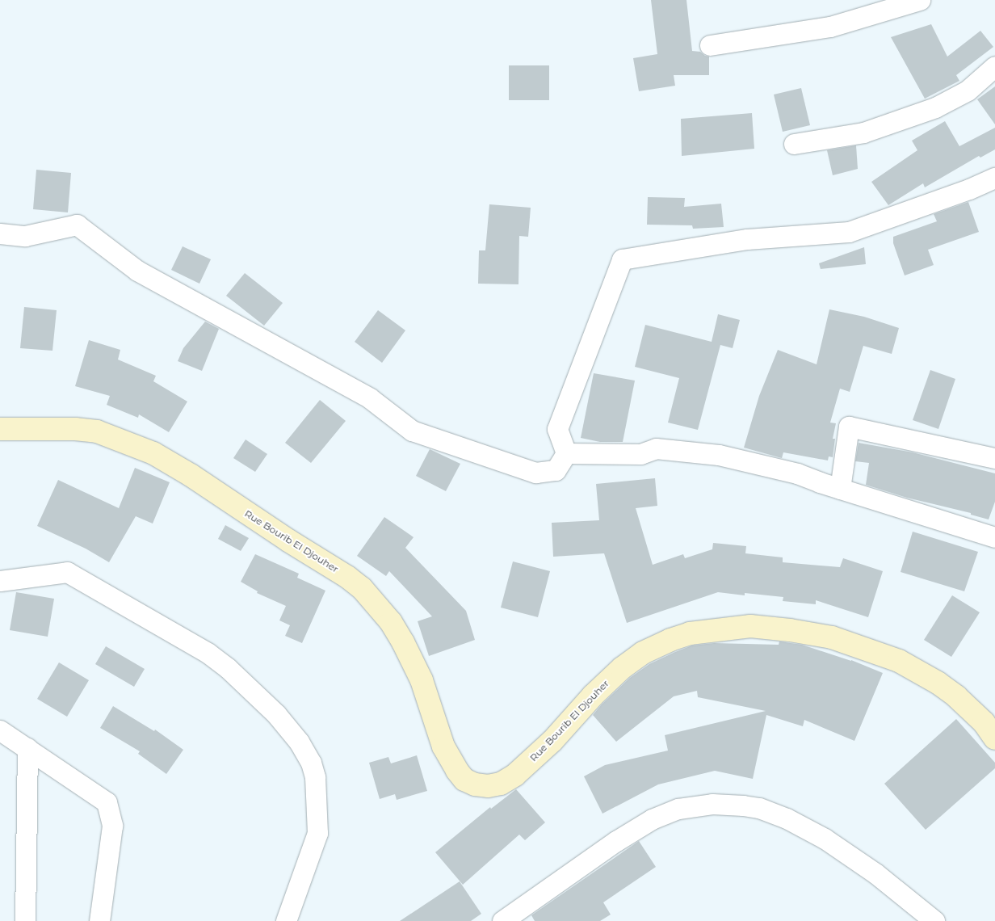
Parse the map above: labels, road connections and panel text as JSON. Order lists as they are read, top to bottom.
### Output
{
  "streets": {
    "main road": ["Rue Bourib El Djouher"]
  }
}
